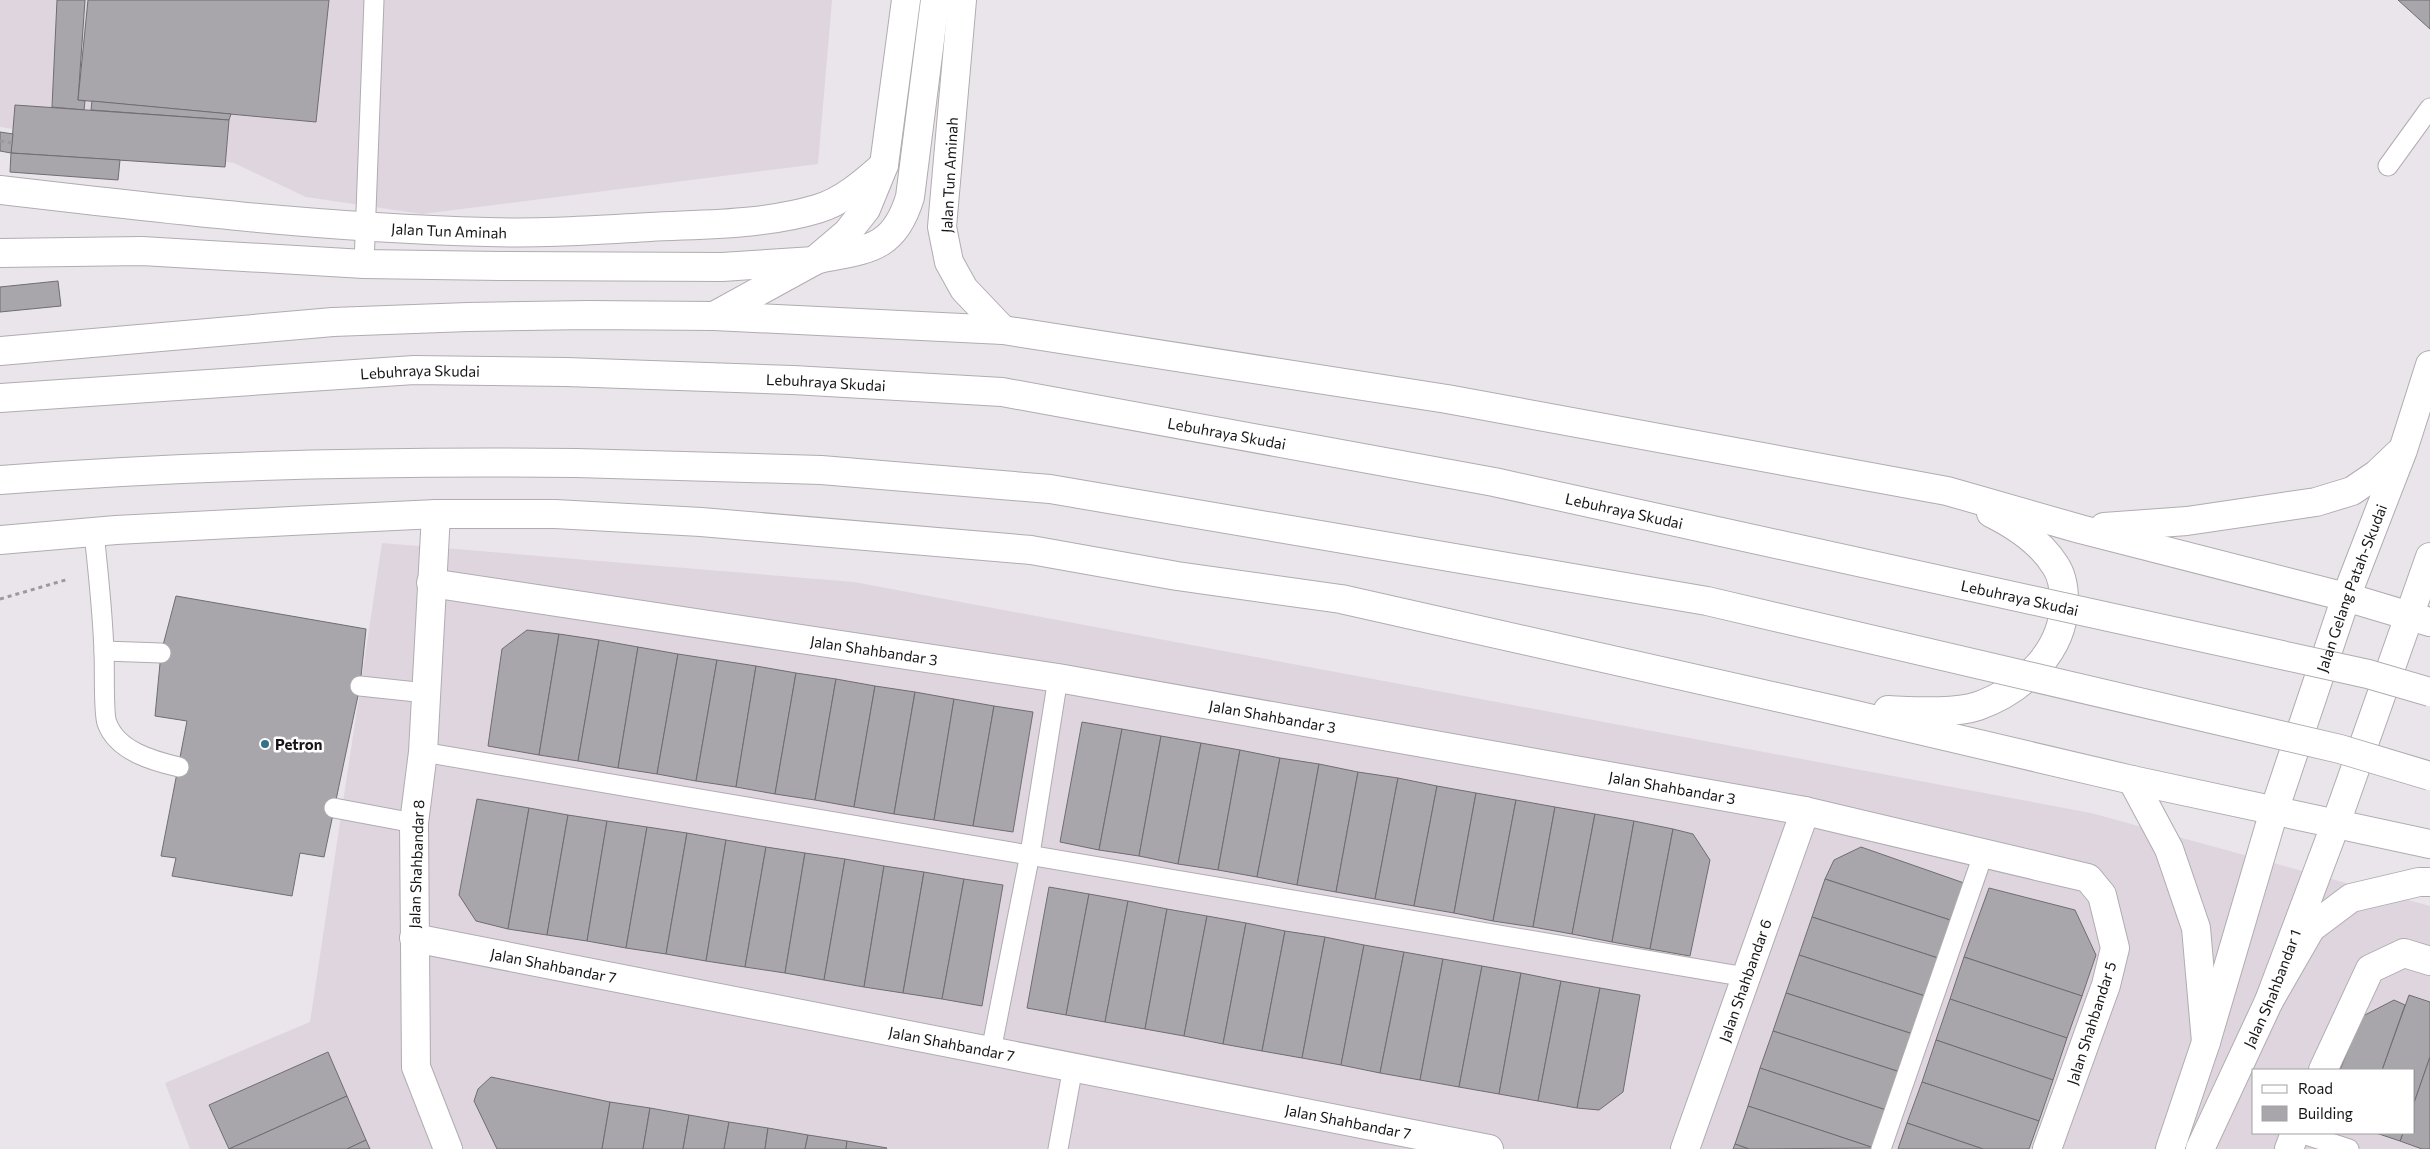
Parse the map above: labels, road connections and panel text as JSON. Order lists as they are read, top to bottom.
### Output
{
  "streets": {
    "main road": [
      "Jalan Tun Aminah",
      "Lebuhraya Skudai",
      "Jalan Gelang Patah-Skudai",
      "Jalan Shahbandar 3",
      "Jalan Shahbandar 8",
      "Jalan Shahbandar 7",
      "Jalan Shahbandar 6",
      "Jalan Shahbandar 1",
      "Jalan Shahbandar 5"
    ]
  },
  "crossings": [
    ["Jalan Shahbandar 3", "Jalan Shahbandar 8"],
    ["Jalan Shahbandar 3", "Jalan Shahbandar 6"],
    ["Jalan Shahbandar 3", "Jalan Shahbandar 5"],
    ["Jalan Shahbandar 8", "Jalan Shahbandar 7"]
  ],
  "places": ["Petron"],
  "legend": ["Road", "Building"]
}
